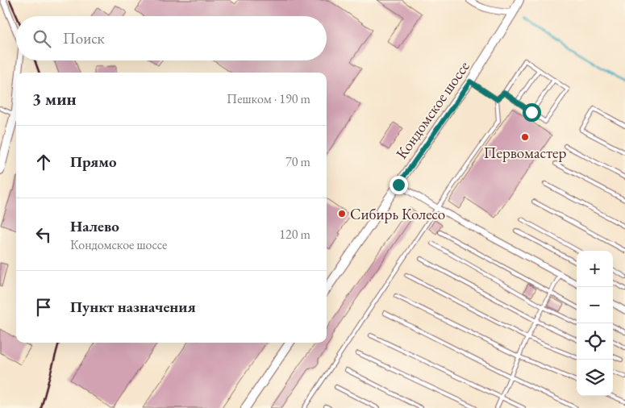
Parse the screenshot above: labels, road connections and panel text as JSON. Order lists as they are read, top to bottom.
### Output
{
  "streets": {
    "street": ["Кондомское шоссе"]
  },
  "places": ["Первомастер", "Сибирь Колесо"],
  "page": {
    "search": "Поиск",
    "heading": ["3 мин", "Пешком · 190 m"],
    "list": [
      ["Прямо", "70 m"],
      ["Налево", "Кондомское шоссе", "120 m"],
      "Пункт назначения"
    ],
    "map_buttons": ["+", "−"]
  }
}
